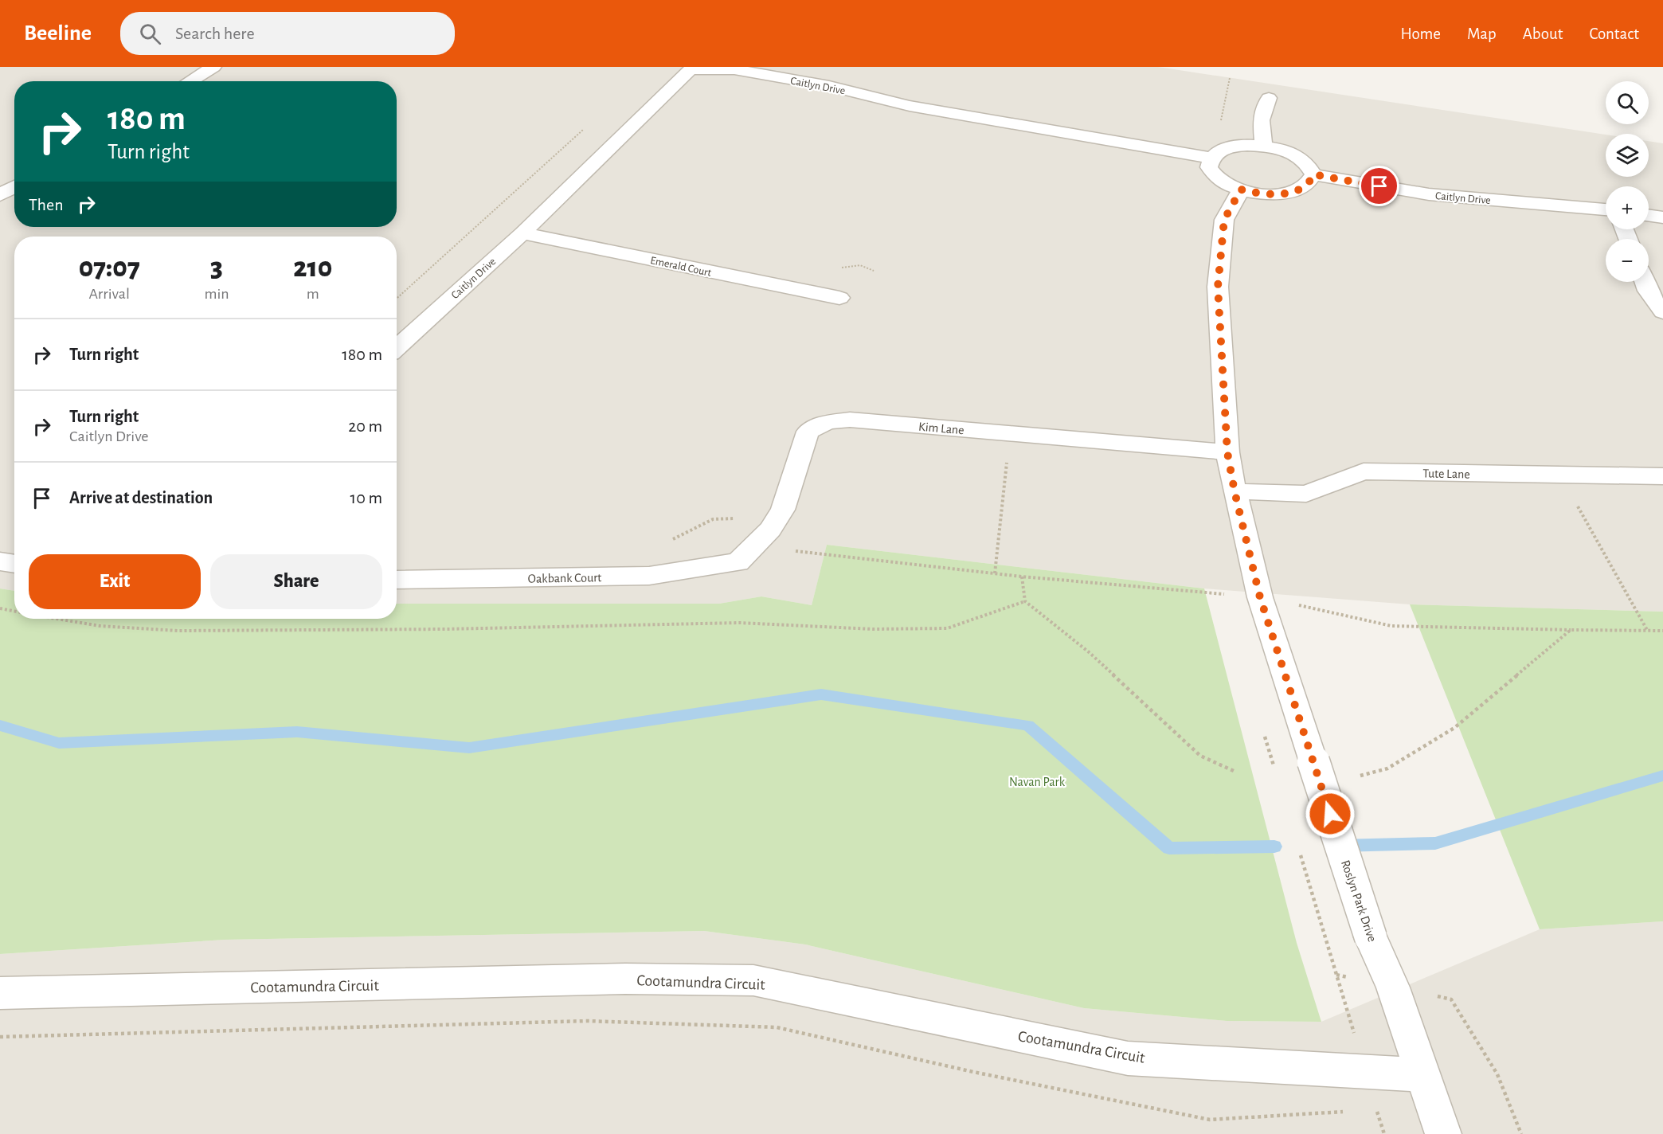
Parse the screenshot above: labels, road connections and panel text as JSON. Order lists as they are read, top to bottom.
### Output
{
  "streets": {
    "street": [
      "Caitlyn Drive",
      "Emerald Court",
      "Kim Lane",
      "Tute Lane",
      "Oakbank Court",
      "Roslyn Park Drive",
      "Cootamundra Circuit"
    ]
  },
  "crossings": [
    ["Caitlyn Drive", "Emerald Court"],
    ["Kim Lane", "Oakbank Court"],
    ["Kim Lane", "Roslyn Park Drive"],
    ["Tute Lane", "Roslyn Park Drive"],
    ["Roslyn Park Drive", "Cootamundra Circuit"]
  ],
  "parks": ["Navan Park"],
  "page": {
    "header": "Beeline",
    "search": "Search here",
    "nav": [
      "Home",
      "Map",
      "About",
      "Contact"
    ],
    "map_buttons": ["+", "−"],
    "turn": ["180 m", "Turn right"],
    "then": "Then",
    "eta": [
      "07:07",
      "Arrival",
      "3",
      "min",
      "210",
      "m"
    ],
    "list": [
      {
        "name": "Turn right",
        "value": "180 m"
      },
      {
        "name": "Turn right",
        "note": "Caitlyn Drive",
        "value": "20 m"
      },
      {
        "name": "Arrive at destination",
        "value": "10 m"
      }
    ],
    "buttons": ["Exit", "Share"]
  }
}
